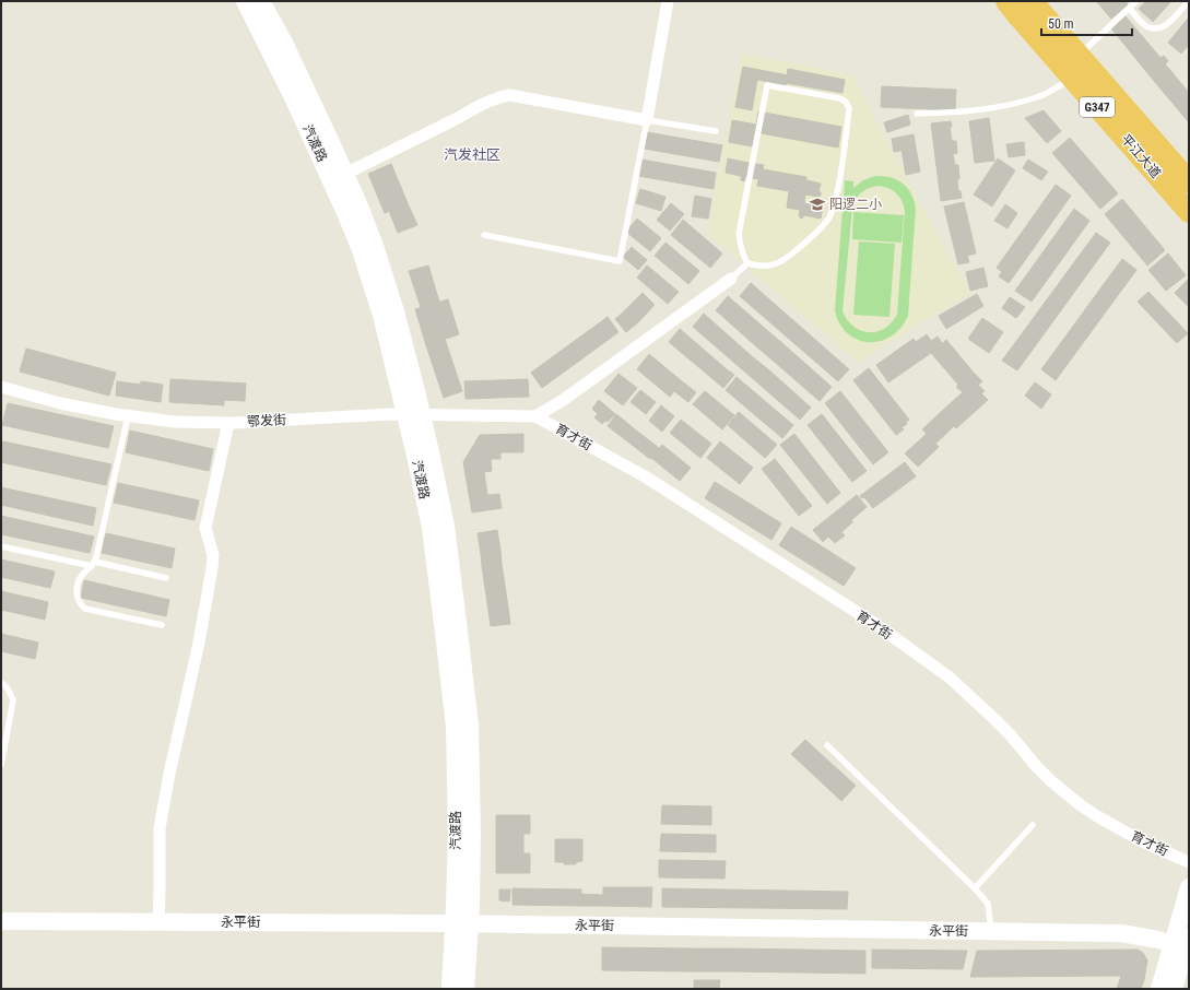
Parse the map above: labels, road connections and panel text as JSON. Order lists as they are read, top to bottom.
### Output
{
  "streets": {
    "highway": ["G347", "平江大道"],
    "street": [
      "汽渡路",
      "鄂发街",
      "育才街",
      "永平街"
    ]
  },
  "crossings": [
    ["汽渡路", "鄂发街"],
    ["汽渡路", "永平街"],
    ["鄂发街", "育才街"]
  ],
  "districts": ["汽发社区"],
  "places": {
    "school or university": ["阳逻二小"]
  },
  "scale_bar": "50 m"
}
